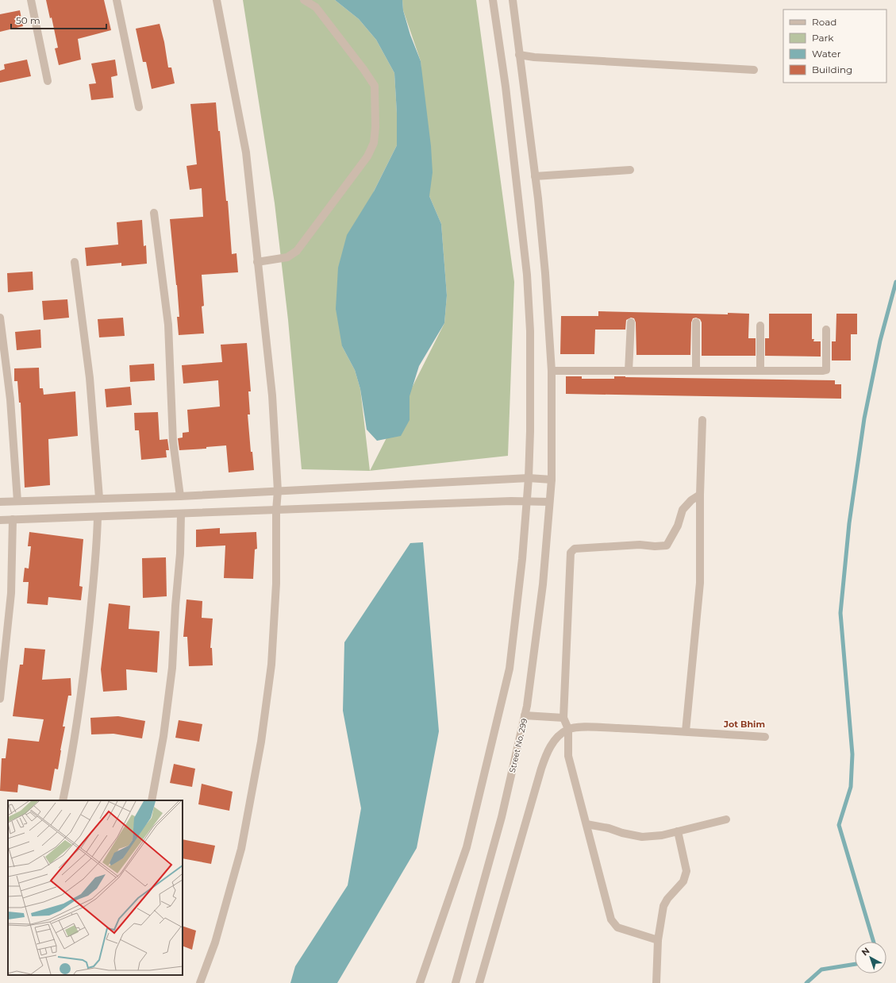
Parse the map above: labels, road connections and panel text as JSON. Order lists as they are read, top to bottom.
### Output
{
  "streets": {
    "street": ["Street No. 299"]
  },
  "districts": ["Jot Bhim"],
  "legend": [
    "Road",
    "Park",
    "Water",
    "Building"
  ],
  "scale_bar": "50 m",
  "north": "top left"
}
